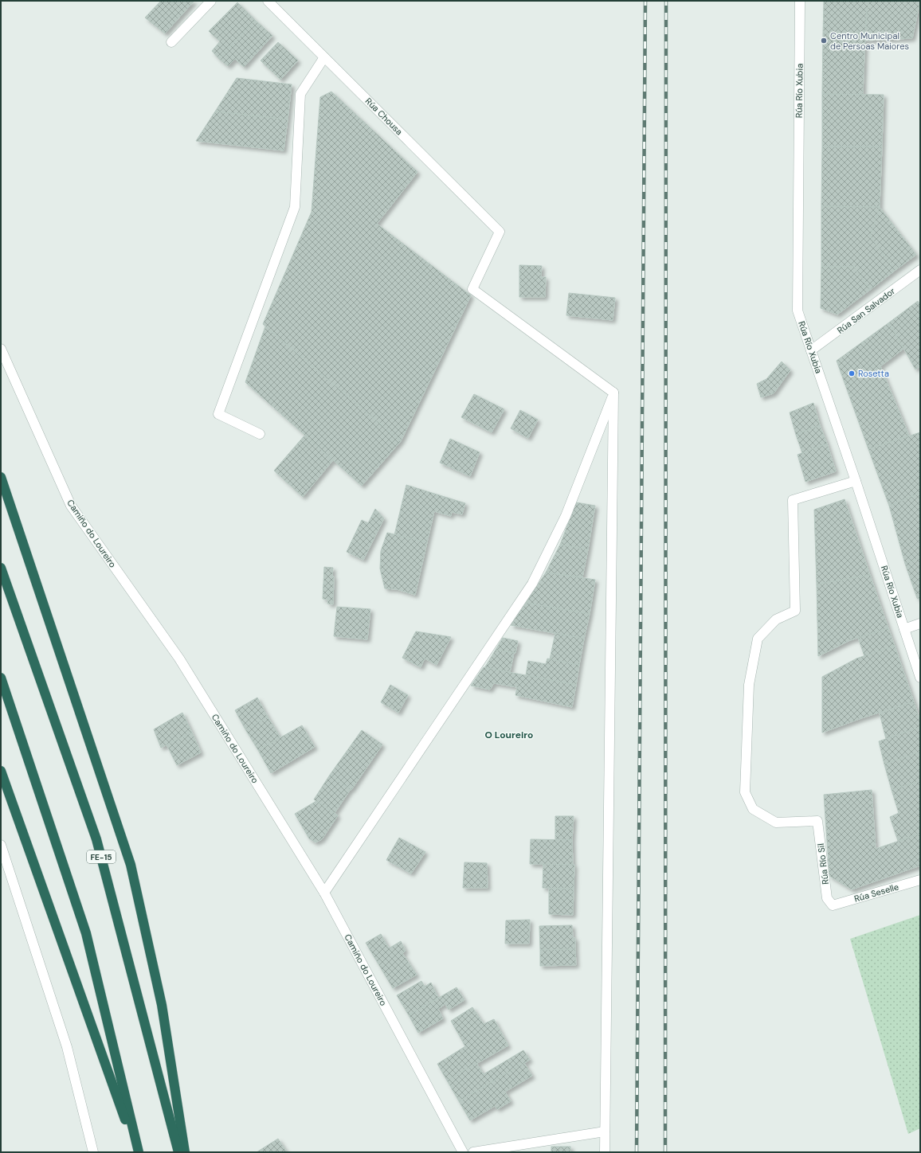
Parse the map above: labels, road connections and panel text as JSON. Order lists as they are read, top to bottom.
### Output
{
  "streets": {
    "highway": ["FE-15"],
    "street": [
      "Rúa Río Xubia",
      "Rúa Chousa",
      "Rúa San Salvador",
      "Camiño do Loureiro",
      "Rúa Río Sil",
      "Rúa Seselle"
    ]
  },
  "crossings": [
    ["Rúa Río Xubia", "Rúa San Salvador"],
    ["Rúa Río Xubia", "Rúa Río Sil"],
    ["Rúa Río Sil", "Rúa Seselle"]
  ],
  "districts": ["O Loureiro"],
  "places": ["Centro Municipal de Persoas Maiores", "Rosetta"]
}
